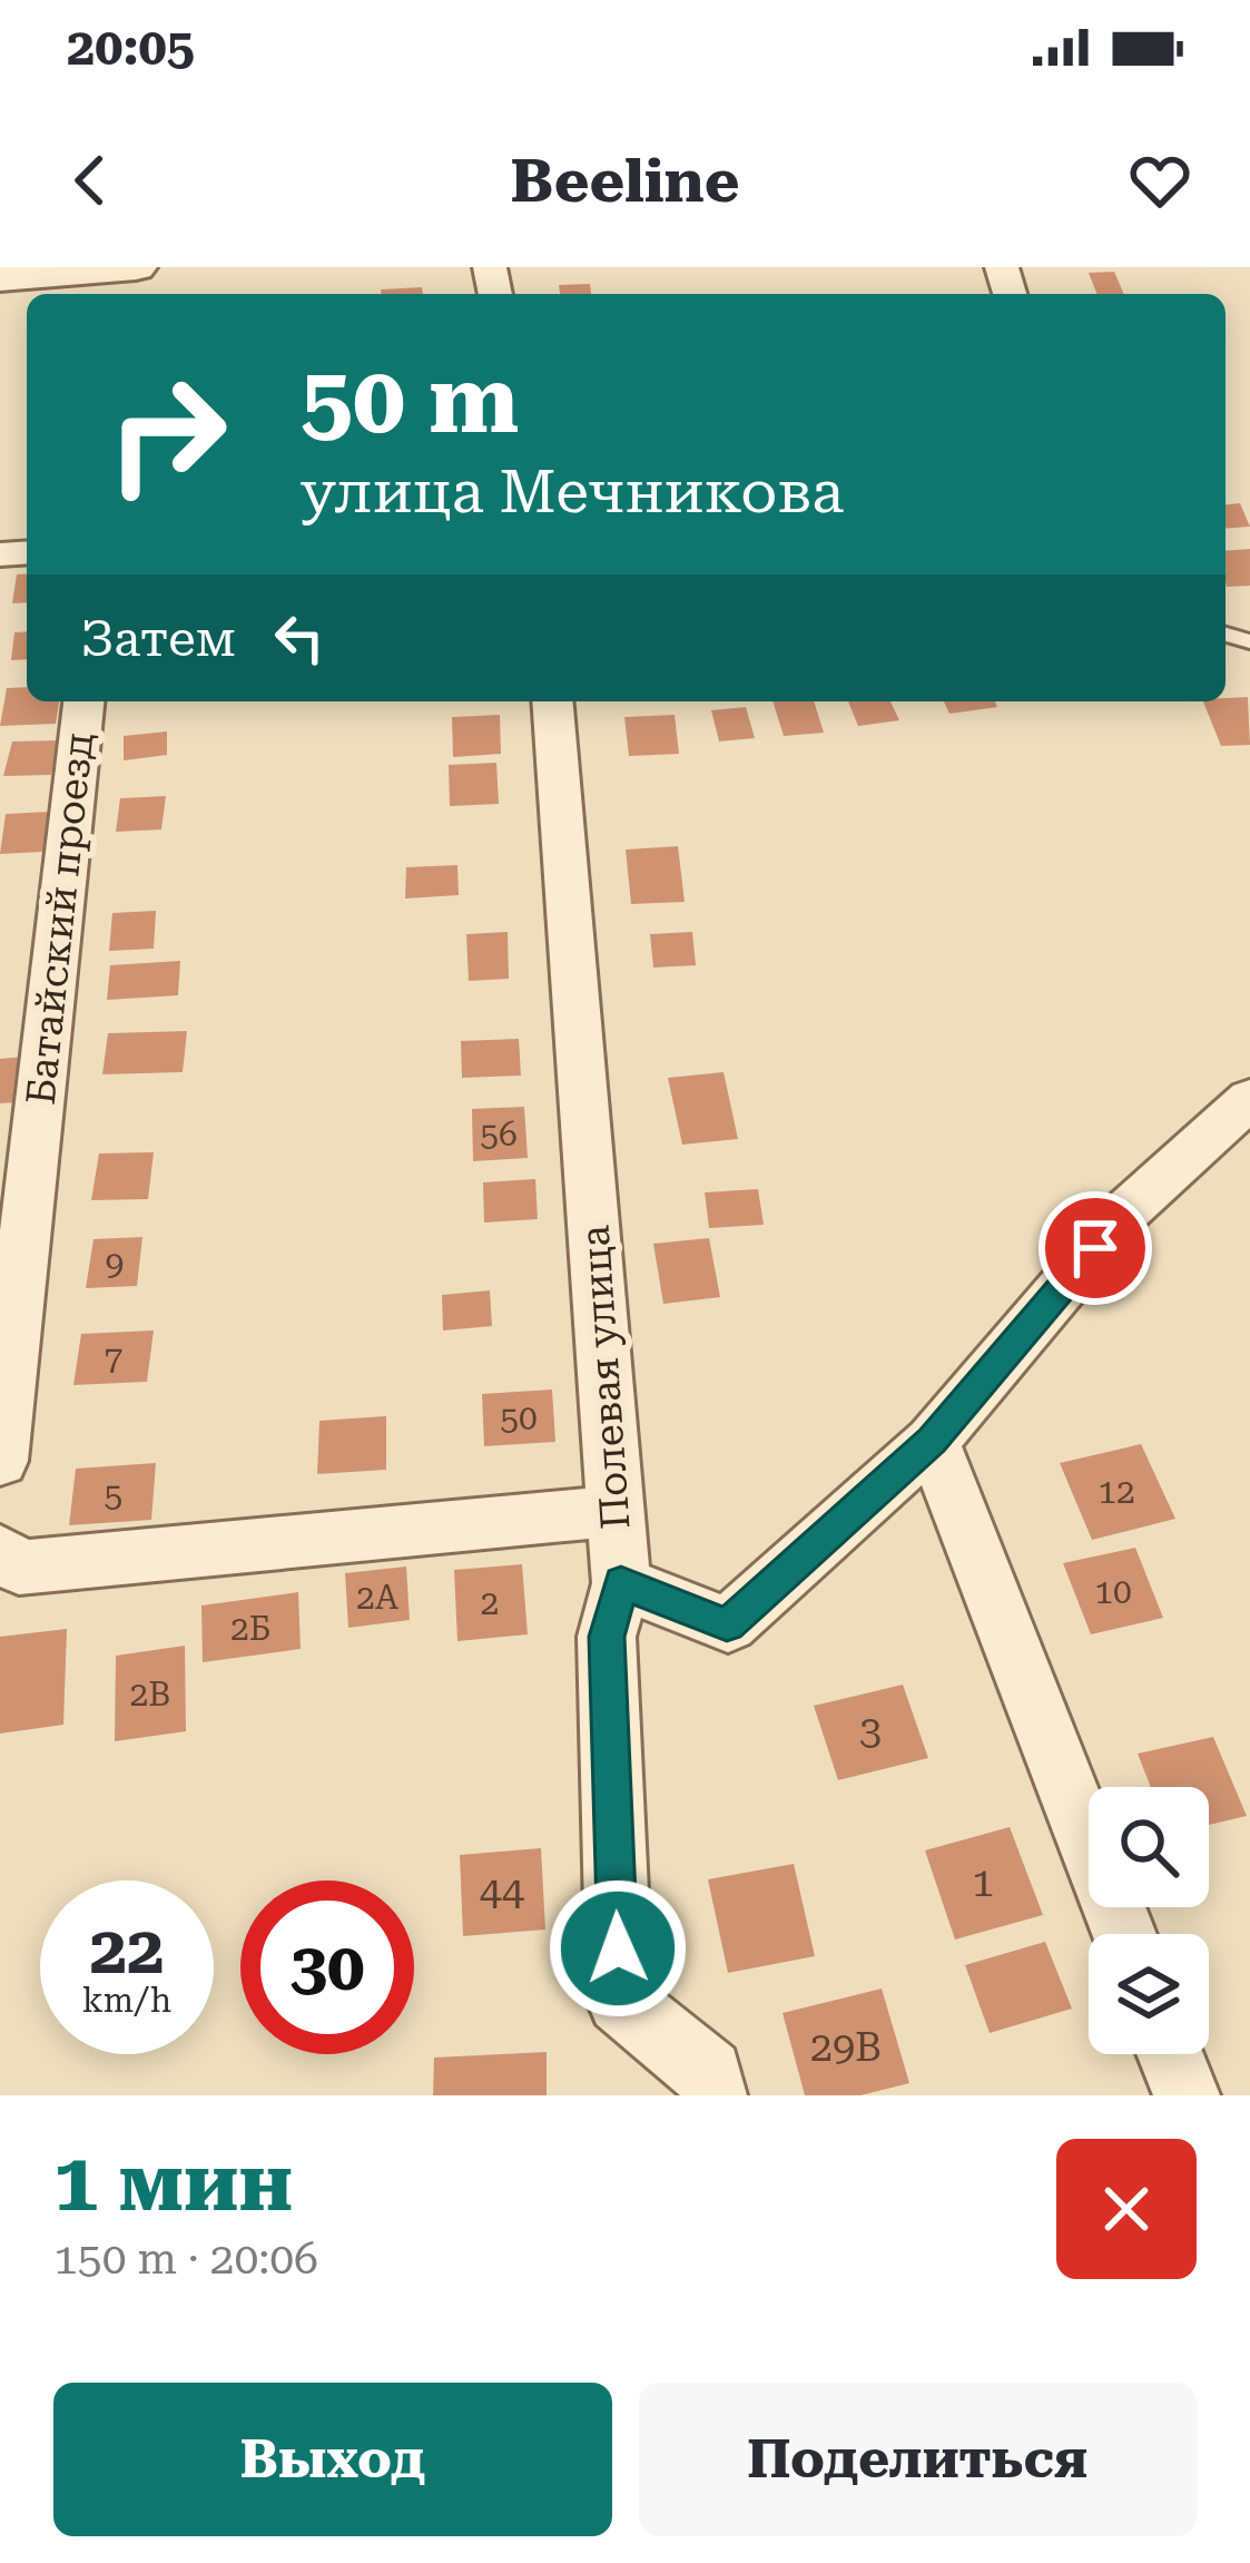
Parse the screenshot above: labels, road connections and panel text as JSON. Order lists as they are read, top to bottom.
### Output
{
  "streets": {
    "street": ["Батайский проезд", "Полевая улица"]
  },
  "house_numbers": [
    "56",
    "9",
    "7",
    "50",
    "12",
    "5",
    "10",
    "2А",
    "2",
    "2Б",
    "2В",
    "3",
    "1",
    "44",
    "29В"
  ],
  "page": {
    "status": "20:05",
    "header": "Beeline",
    "turn": ["50 m", "улица Мечникова"],
    "then": "Затем",
    "speed": "22 km/h",
    "limit": "30",
    "heading": ["1 мин", "150 m · 20:06"],
    "buttons": ["Выход", "Поделиться"]
  }
}
